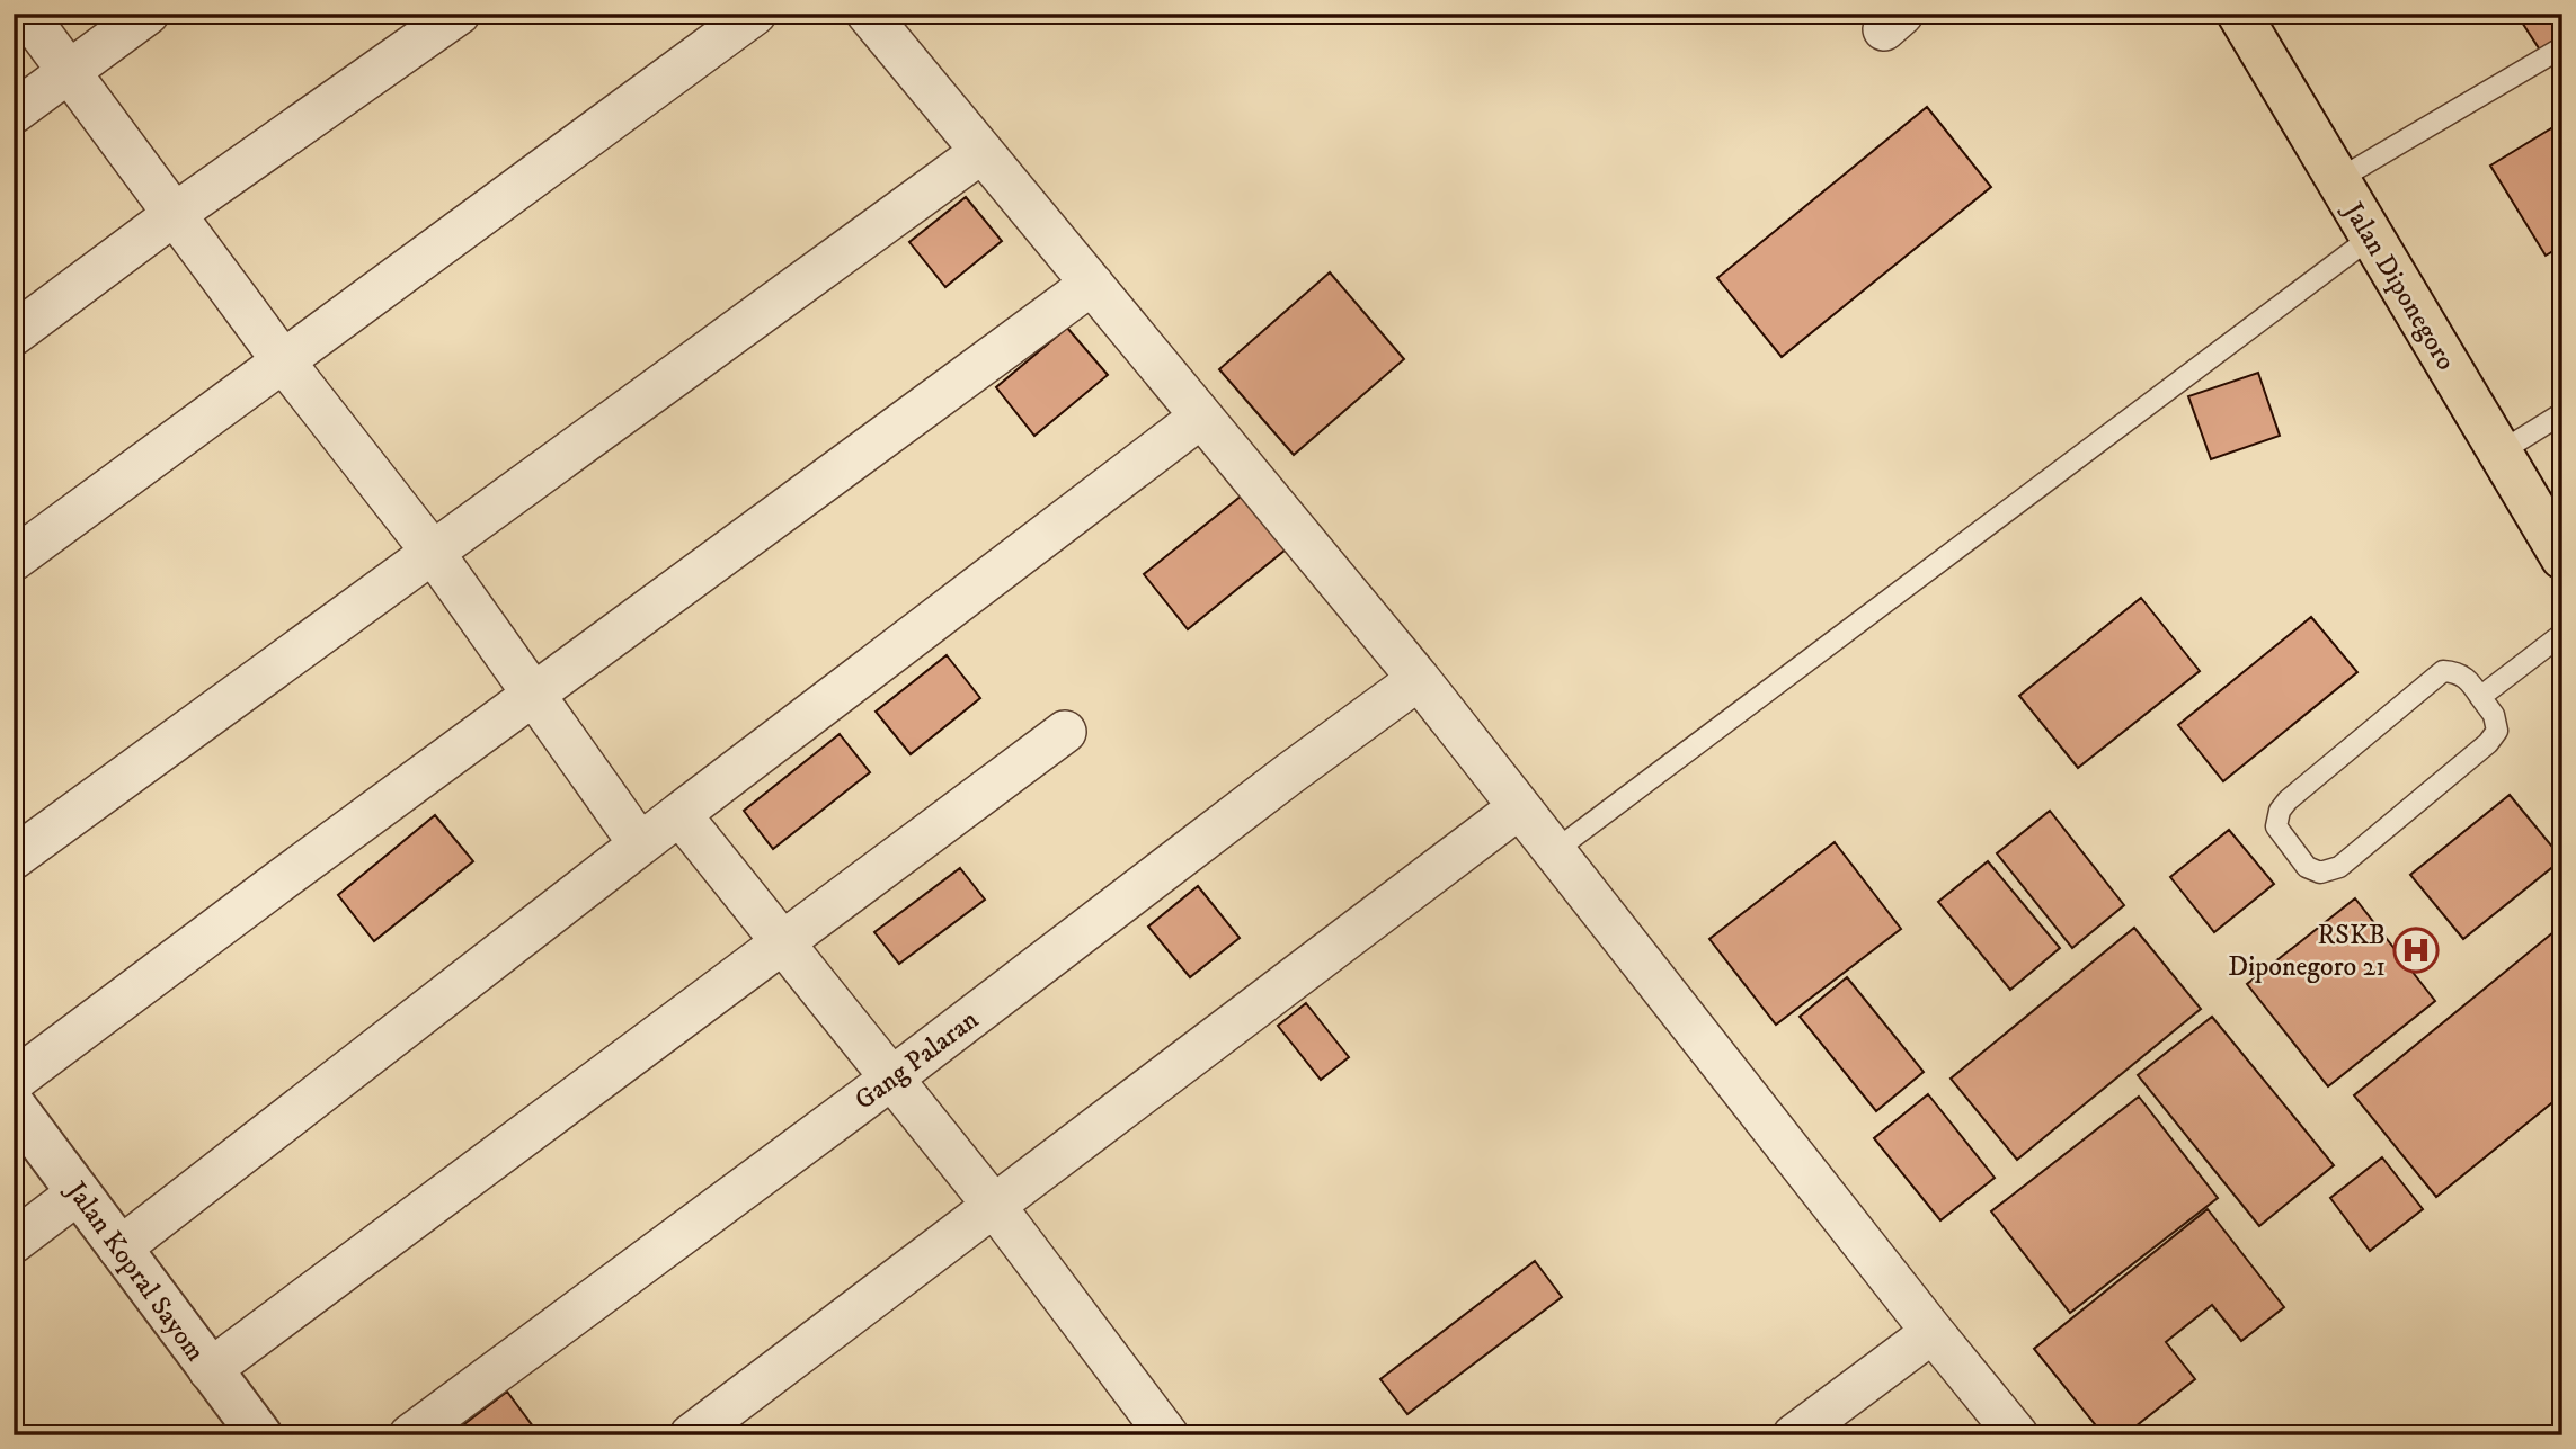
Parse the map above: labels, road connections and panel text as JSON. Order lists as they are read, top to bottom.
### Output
{
  "streets": {
    "highway": ["Jalan Diponegoro"],
    "street": ["Gang Palaran", "Jalan Kopral Sayom"]
  },
  "places": {
    "hospital": ["RSKB Diponegoro 21"]
  }
}
